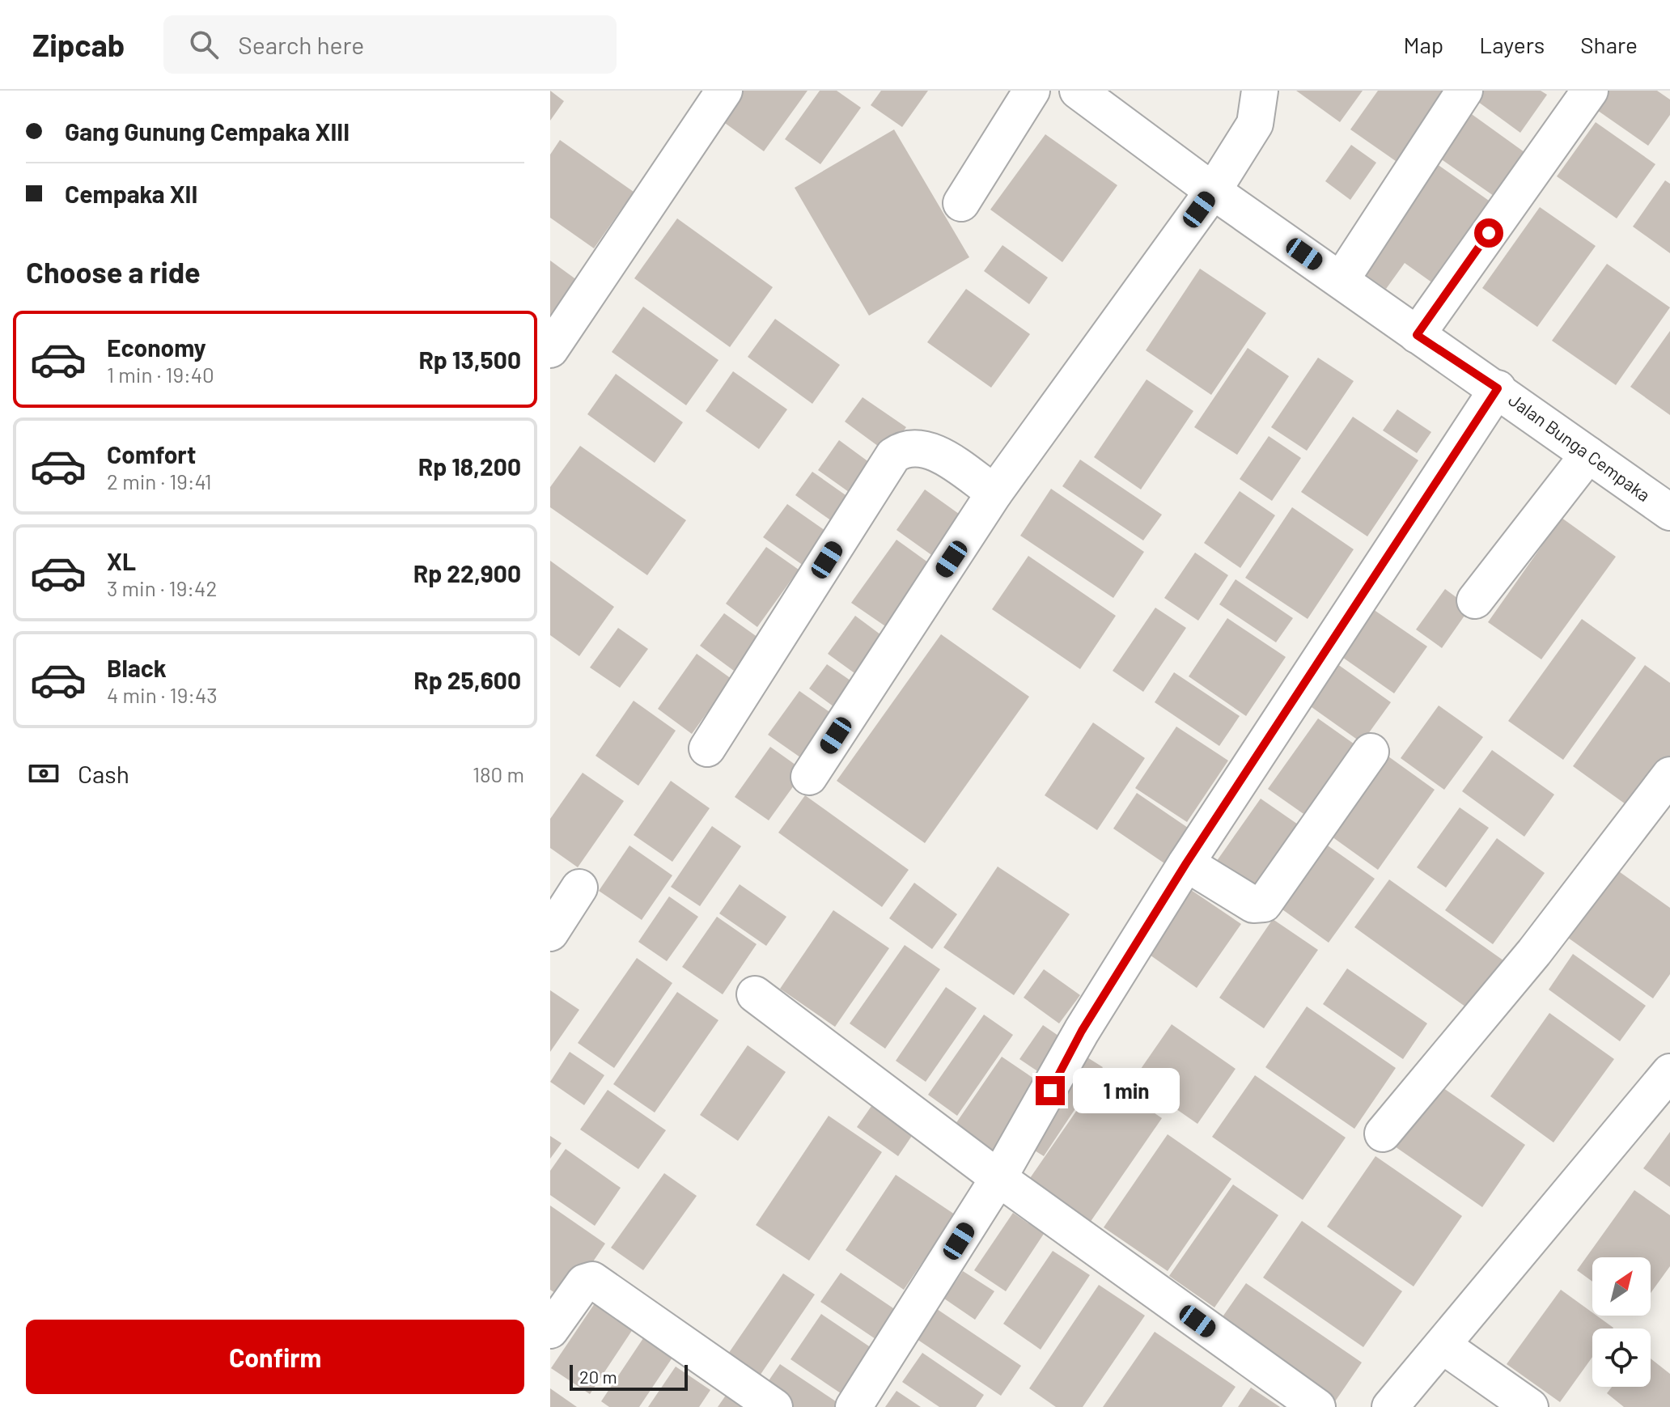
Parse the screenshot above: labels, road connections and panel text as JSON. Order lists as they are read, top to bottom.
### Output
{
  "streets": {
    "street": ["Jalan Bunga Cempaka"]
  },
  "scale_bar": "20 m",
  "north": "top right",
  "page": {
    "header": "Zipcab",
    "search": "Search here",
    "nav": ["Map", "Layers", "Share"],
    "banner": ["Gang Gunung Cempaka XIII", "Cempaka XII"],
    "heading": "Choose a ride",
    "list": [
      {
        "name": "Economy",
        "note": "1 min · 19:40",
        "value": "Rp 13,500"
      },
      {
        "name": "Comfort",
        "note": "2 min · 19:41",
        "value": "Rp 18,200"
      },
      {
        "name": "XL",
        "note": "3 min · 19:42",
        "value": "Rp 22,900"
      },
      {
        "name": "Black",
        "note": "4 min · 19:43",
        "value": "Rp 25,600"
      }
    ],
    "pay": ["Cash", "180 m"],
    "bubble": "1 min",
    "buttons": "Confirm",
    "scale": "20 m"
  }
}
